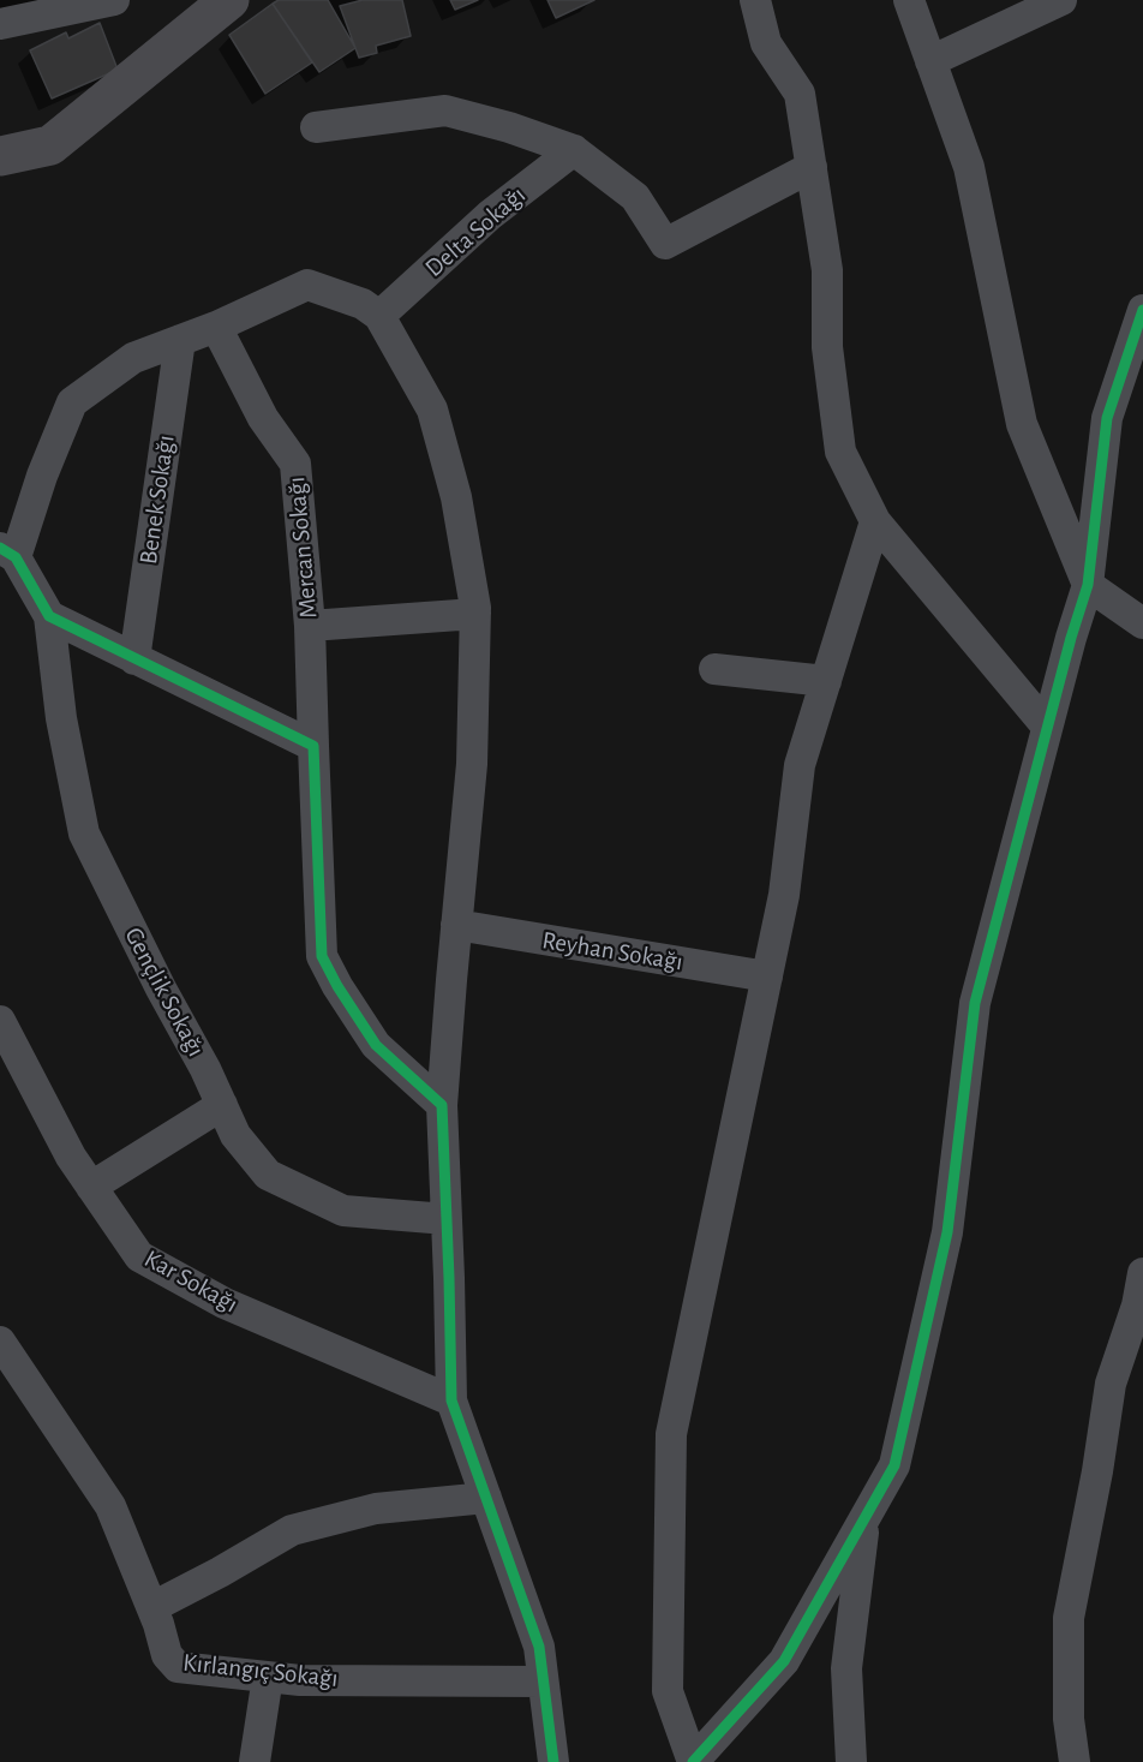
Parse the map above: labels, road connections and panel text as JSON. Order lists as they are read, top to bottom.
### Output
{
  "streets": {
    "street": [
      "Delta Sokağı",
      "Benek Sokağı",
      "Mercan Sokağı",
      "Reyhan Sokağı",
      "Gençlik Sokağı",
      "Kar Sokağı",
      "Kırlangıç Sokağı"
    ]
  }
}
